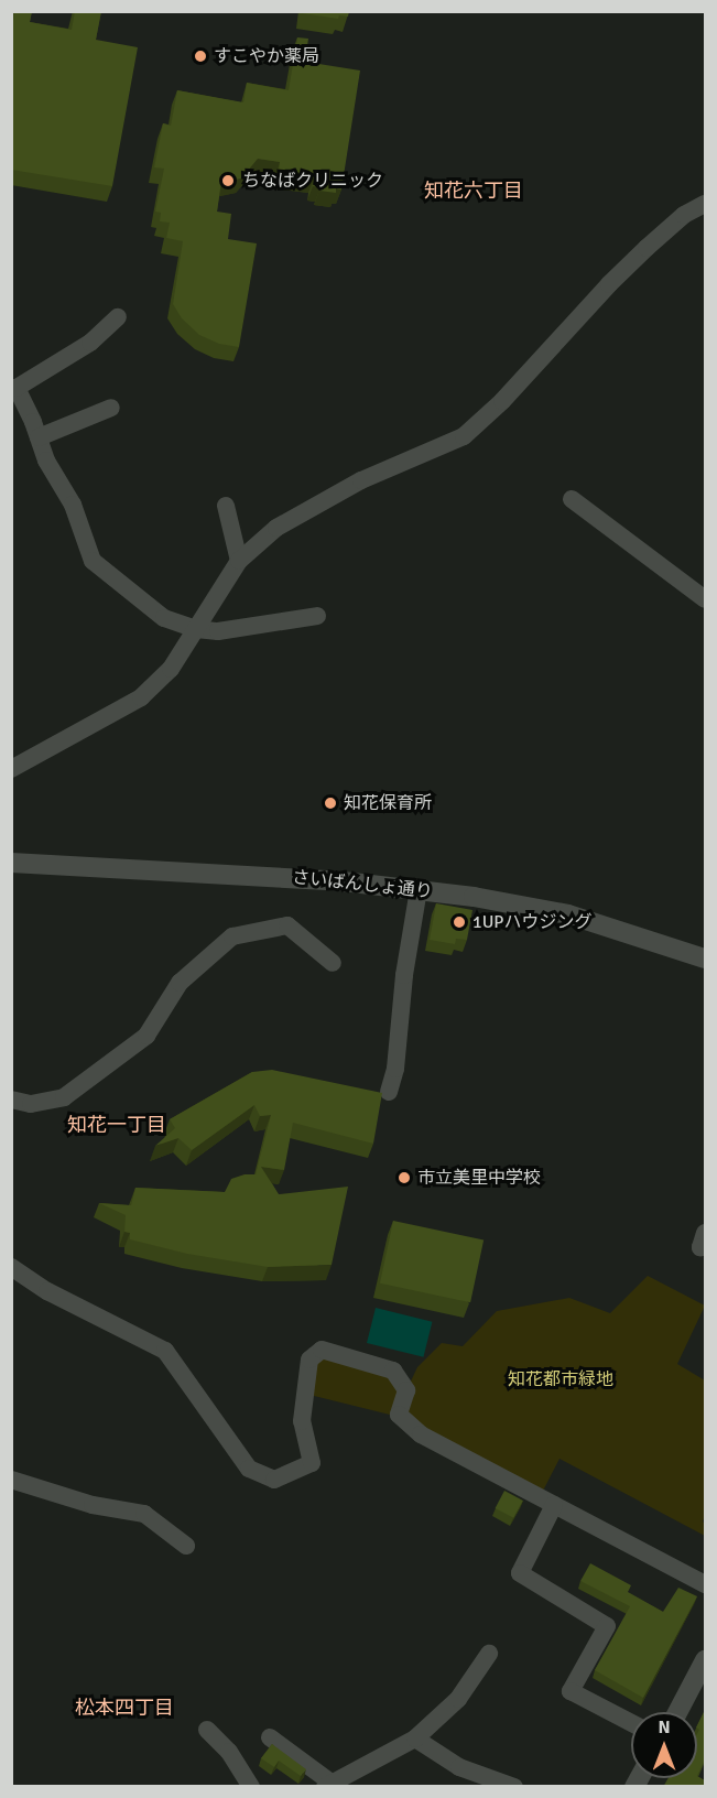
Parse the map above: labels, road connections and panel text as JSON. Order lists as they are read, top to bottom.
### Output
{
  "streets": {
    "main road": ["さいばんしょ通り"]
  },
  "districts": ["知花六丁目", "知花一丁目", "松本四丁目"],
  "parks": ["知花都市緑地"],
  "places": [
    "すこやか薬局",
    "ちなばクリニック",
    "知花保育所",
    "1UPハウジング",
    "市立美里中学校"
  ],
  "north": "top"
}
